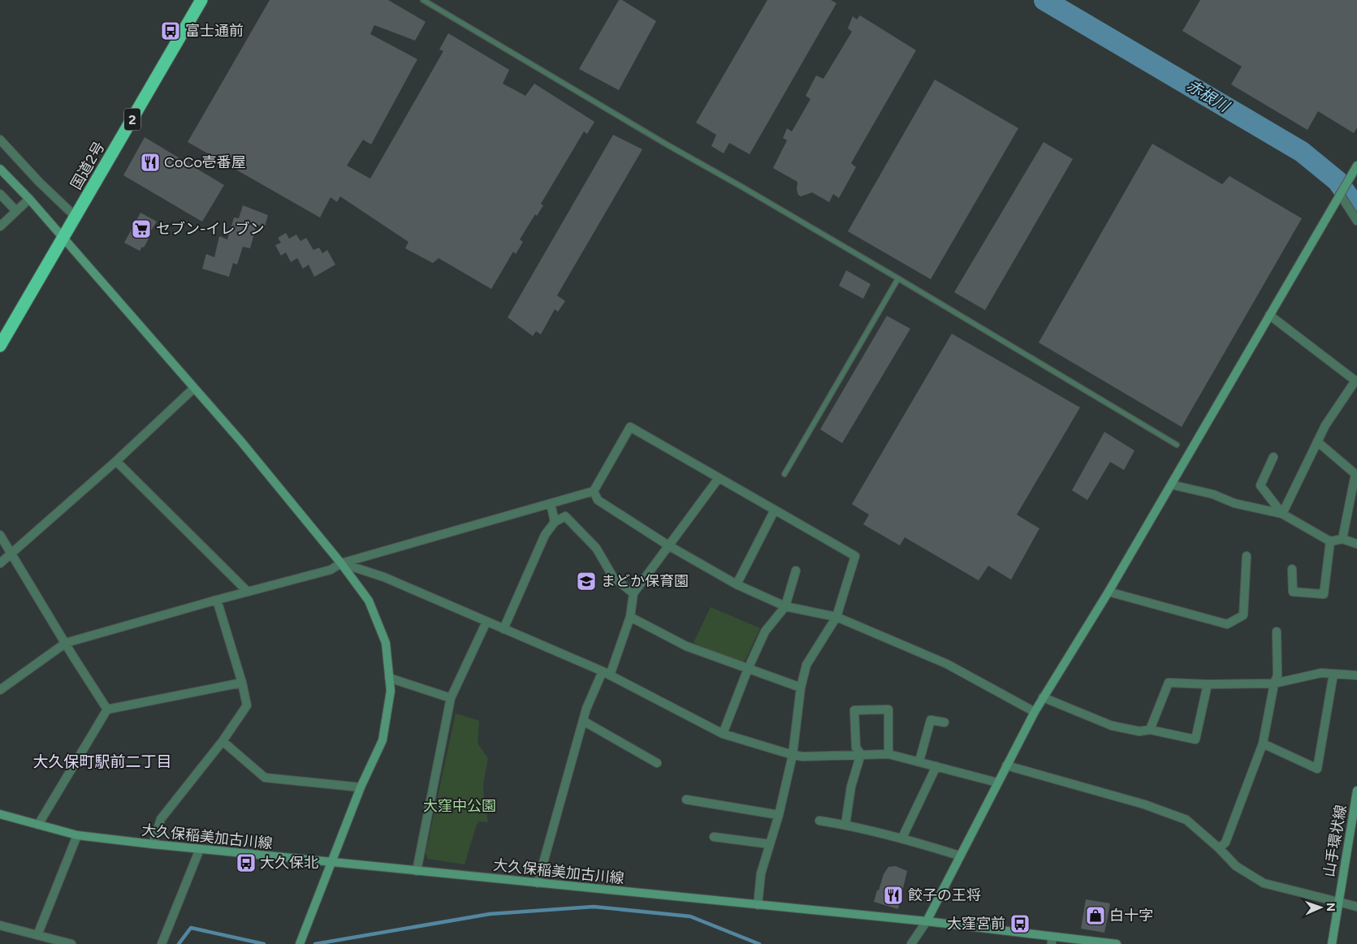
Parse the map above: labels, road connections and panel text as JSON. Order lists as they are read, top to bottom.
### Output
{
  "streets": {
    "highway": ["2", "国道2号"],
    "street": ["大久保稲美加古川線", "山手環状線"]
  },
  "districts": ["大久保町駅前二丁目"],
  "water": ["赤根川"],
  "parks": ["大窪中公園"],
  "places": {
    "bus stop": ["富士通前", "大久保北", "大窪宮前"],
    "restaurant": ["CoCo壱番屋", "餃子の王将"],
    "supermarket": ["セブン-イレブン"],
    "school or university": ["まどか保育園"],
    "shop": ["白十字"]
  },
  "north": "right"
}
